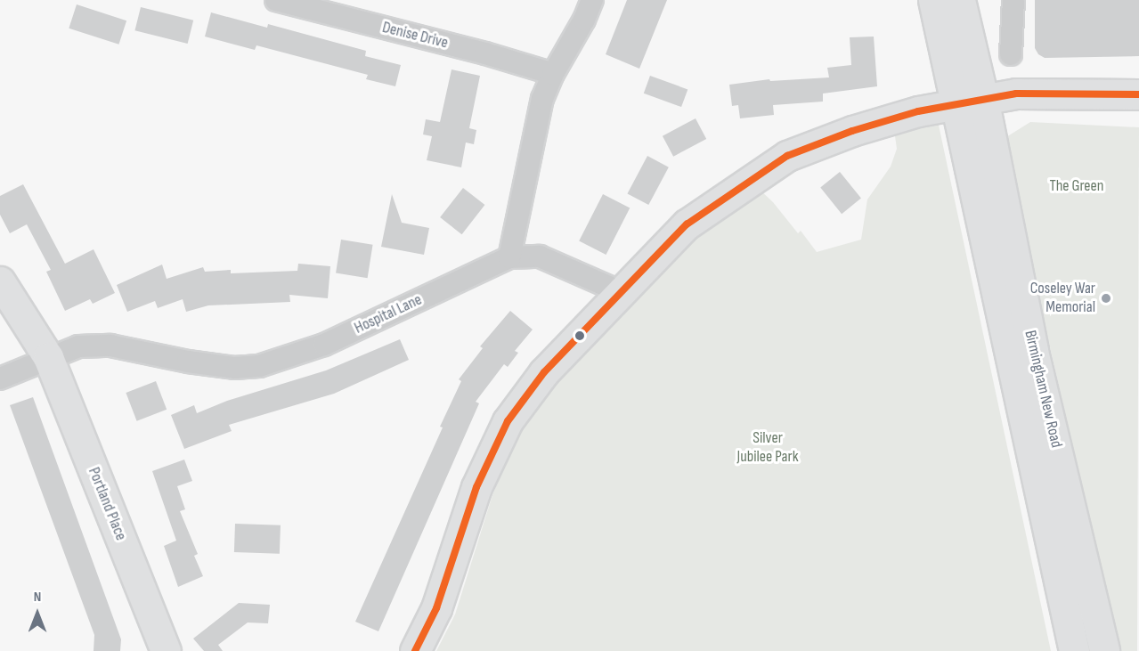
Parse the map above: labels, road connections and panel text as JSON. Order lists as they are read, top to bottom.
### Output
{
  "streets": {
    "main road": ["Birmingham New Road", "Portland Place"],
    "street": ["Denise Drive", "Hospital Lane"]
  },
  "crossings": [
    ["Hospital Lane", "Portland Place"]
  ],
  "parks": ["The Green", "Silver Jubilee Park"],
  "places": ["Coseley War Memorial"],
  "north": "top"
}
